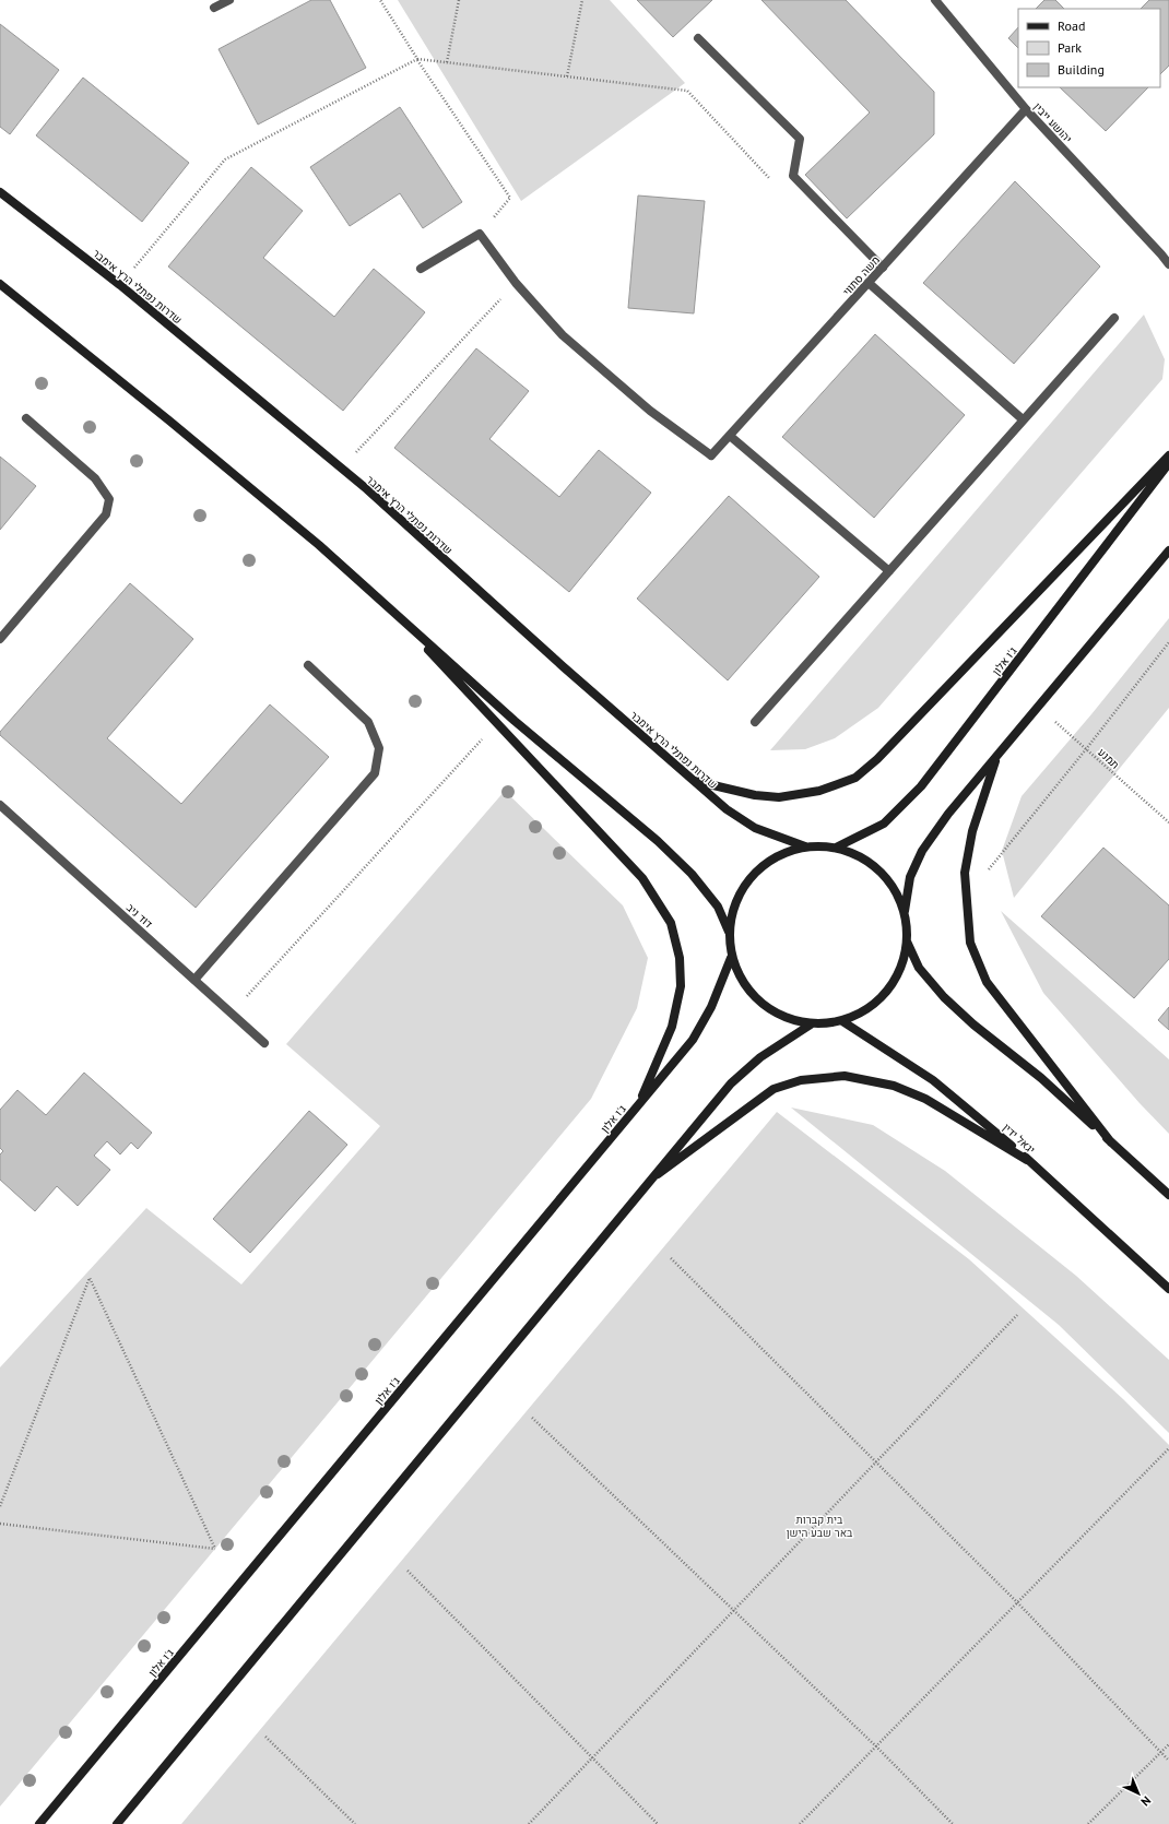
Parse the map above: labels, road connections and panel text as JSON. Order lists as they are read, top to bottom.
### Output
{
  "streets": {
    "main road": ["שדרות נפתלי הרץ אימבר", "ג'ו אלון", "יגאל ידין"],
    "street": ["יהושע ייבין", "משה סתווי", "דוד ניב"],
    "path": ["תמנע"]
  },
  "crossings": [
    ["יהושע ייבין", "משה סתווי"]
  ],
  "parks": ["בית קברות באר שבע הישן"],
  "legend": ["Road", "Park", "Building"],
  "north": "bottom right"
}
